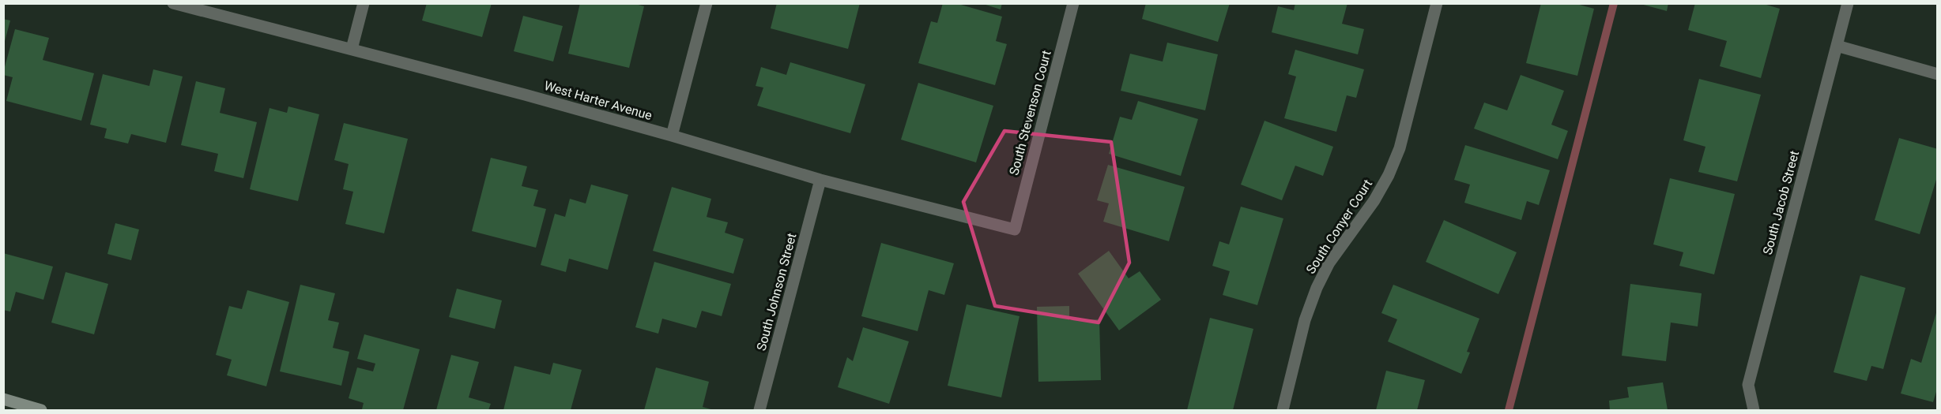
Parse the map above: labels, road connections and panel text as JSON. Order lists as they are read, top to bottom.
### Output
{
  "streets": {
    "street": [
      "West Harter Avenue",
      "South Stevenson Court",
      "South Jacob Street",
      "South Conyer Court",
      "South Johnson Street"
    ]
  },
  "crossings": [
    ["West Harter Avenue", "South Stevenson Court"],
    ["West Harter Avenue", "South Johnson Street"]
  ]
}
